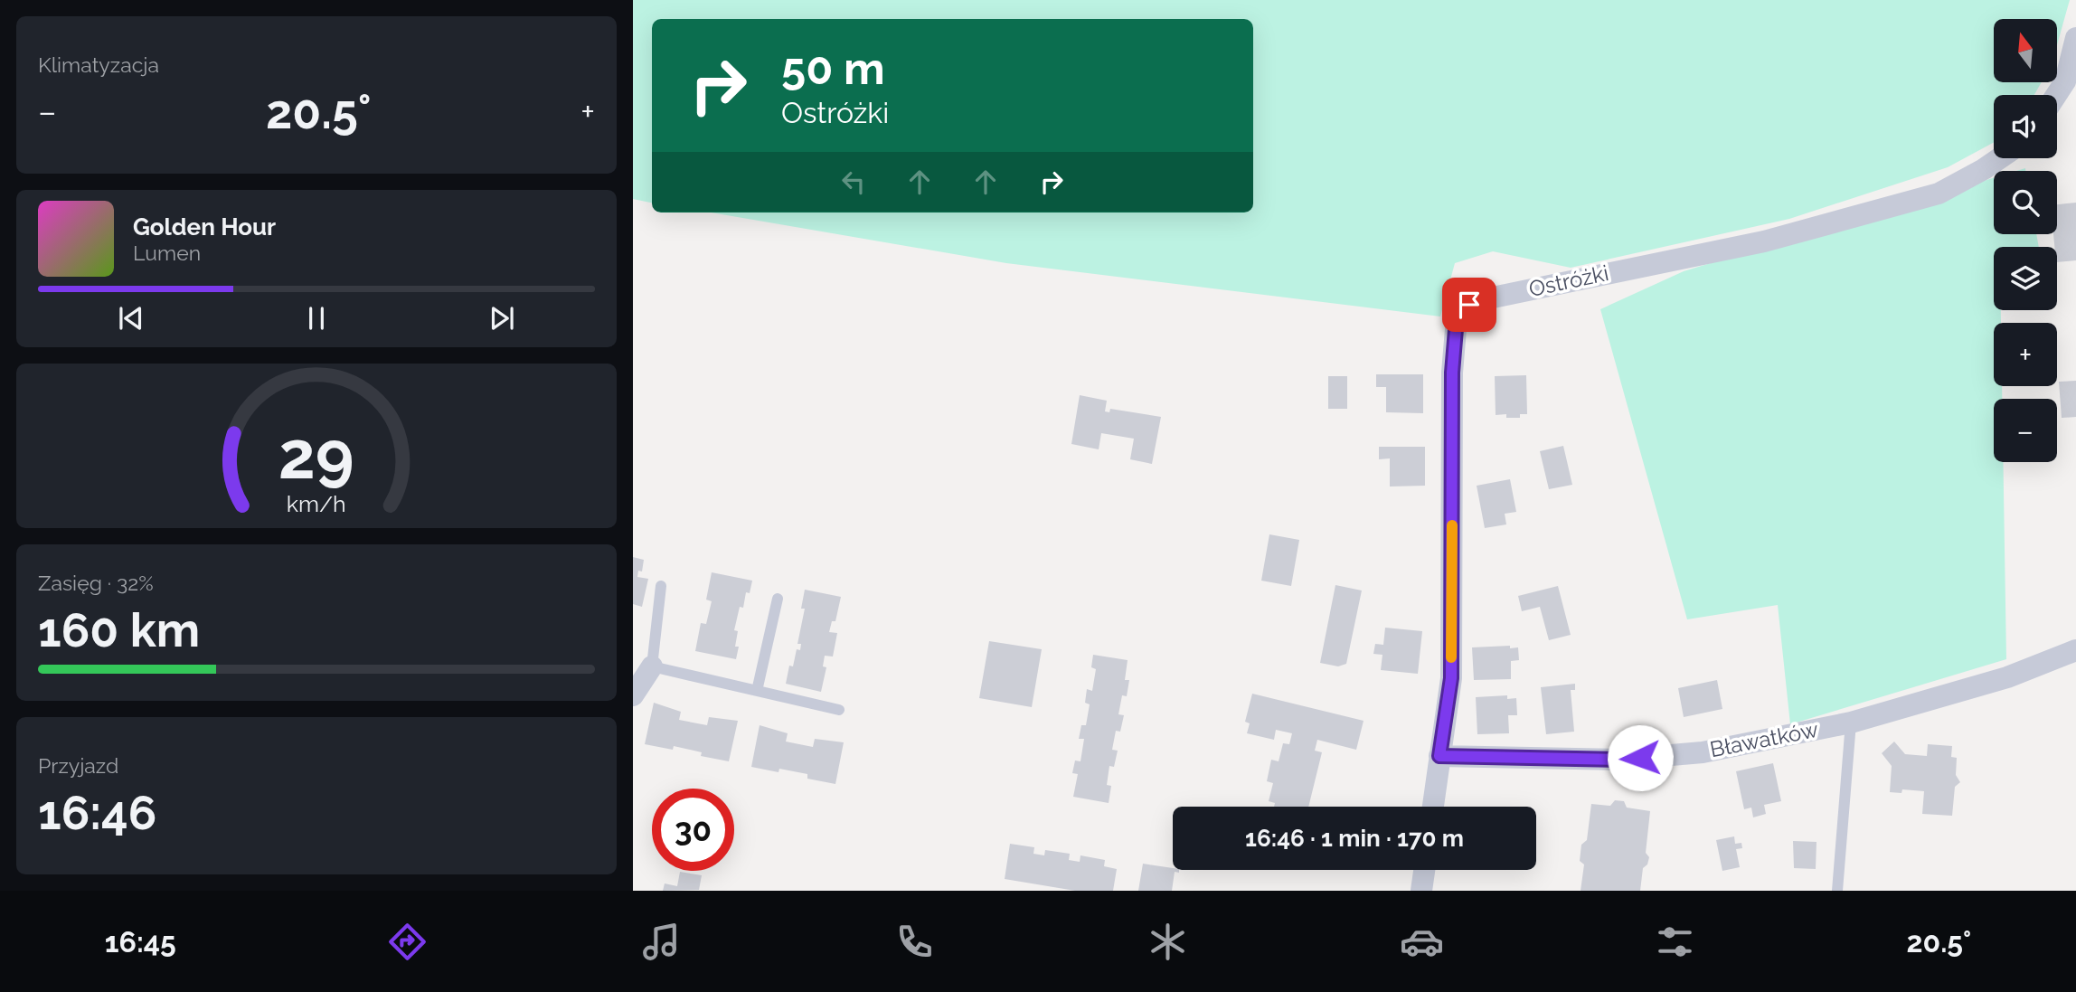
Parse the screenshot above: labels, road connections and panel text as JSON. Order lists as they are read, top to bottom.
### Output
{
  "streets": {
    "street": ["Ostróżki", "Bławatków"]
  },
  "crossings": [
    ["Ostróżki", "Bławatków"]
  ],
  "north": "top",
  "page": {
    "tile": [
      "Klimatyzacja",
      ["Zasięg · 32%", "160 km"],
      ["Przyjazd", "16:46"]
    ],
    "map_buttons": ["+", "−"],
    "turn": ["50 m", "Ostróżki"],
    "heat": ["−", "20.5°", "+"],
    "song": ["Golden Hour", "Lumen"],
    "limit": "30",
    "trip": "16:46 · 1 min · 170 m",
    "tabs": ["16:45", "20.5°"],
    "gauge": ["29", "km/h"]
  }
}
